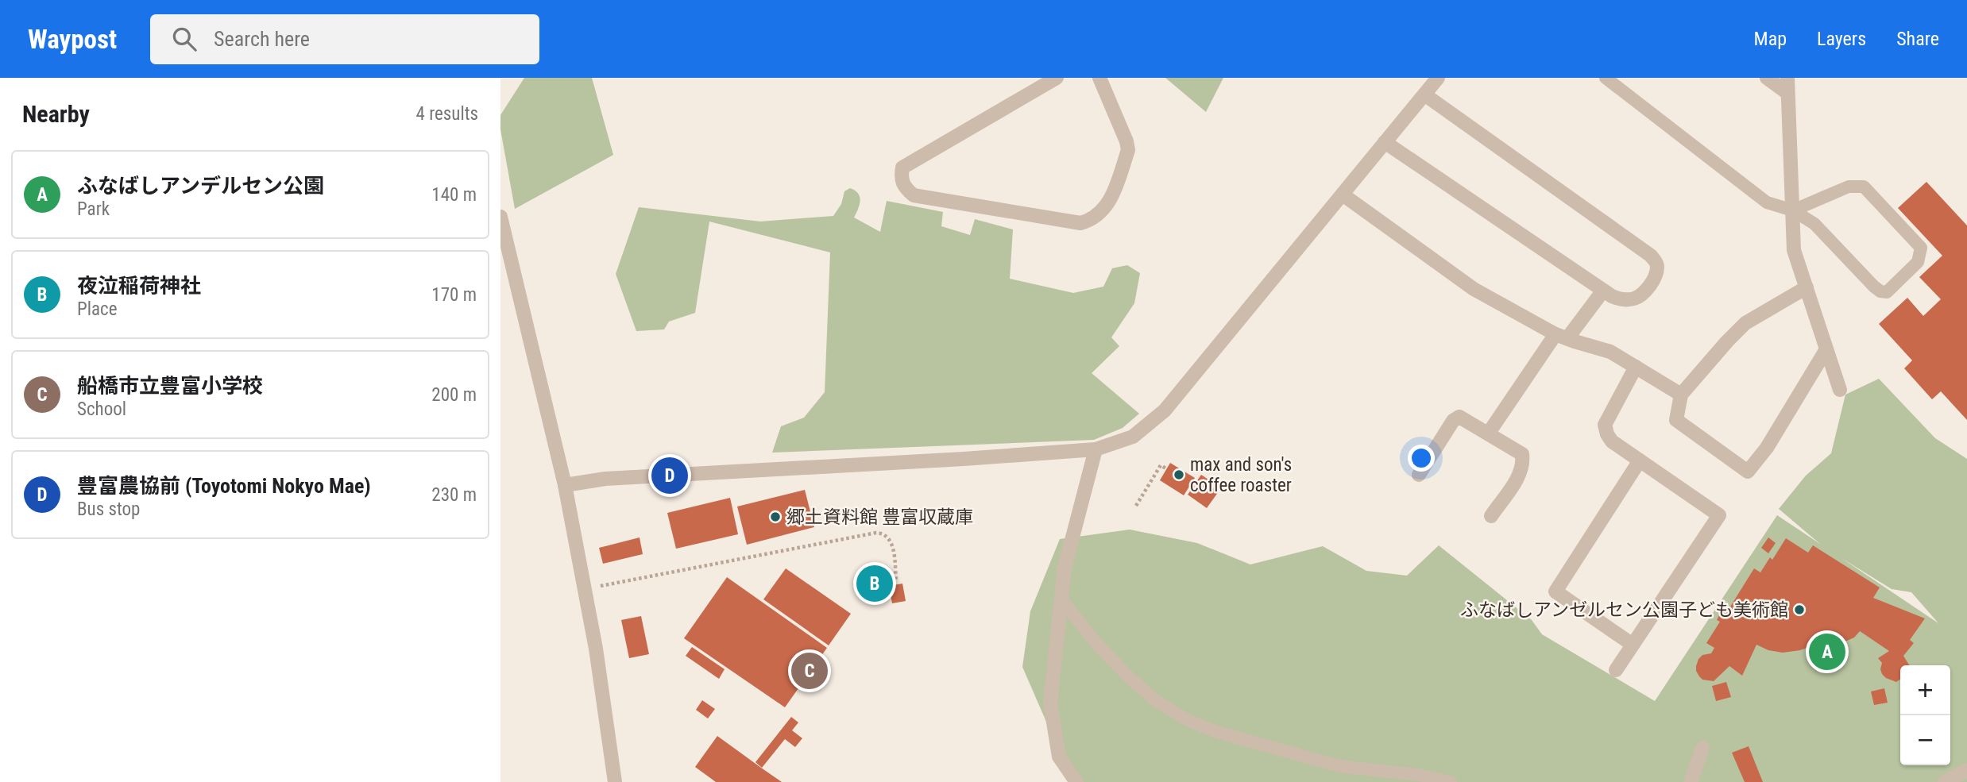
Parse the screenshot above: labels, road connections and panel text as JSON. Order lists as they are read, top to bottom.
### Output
{
  "places": ["max and son's coffee roaster", "郷土資料館 豊富収蔵庫", "ふなばしアンゼルセン公園子ども美術館"],
  "page": {
    "header": "Waypost",
    "search": "Search here",
    "nav": ["Map", "Layers", "Share"],
    "heading": ["Nearby", "4 results"],
    "list": [
      {
        "mark": "A",
        "name": "ふなばしアンデルセン公園",
        "note": "Park",
        "value": "140 m"
      },
      {
        "mark": "B",
        "name": "夜泣稲荷神社",
        "note": "Place",
        "value": "170 m"
      },
      {
        "mark": "C",
        "name": "船橋市立豊富小学校",
        "note": "School",
        "value": "200 m"
      },
      {
        "mark": "D",
        "name": "豊富農協前 (Toyotomi Nokyo Mae)",
        "note": "Bus stop",
        "value": "230 m"
      }
    ],
    "pins": [
      "D",
      "B",
      "A",
      "C"
    ],
    "map_buttons": ["+", "−"]
  }
}
